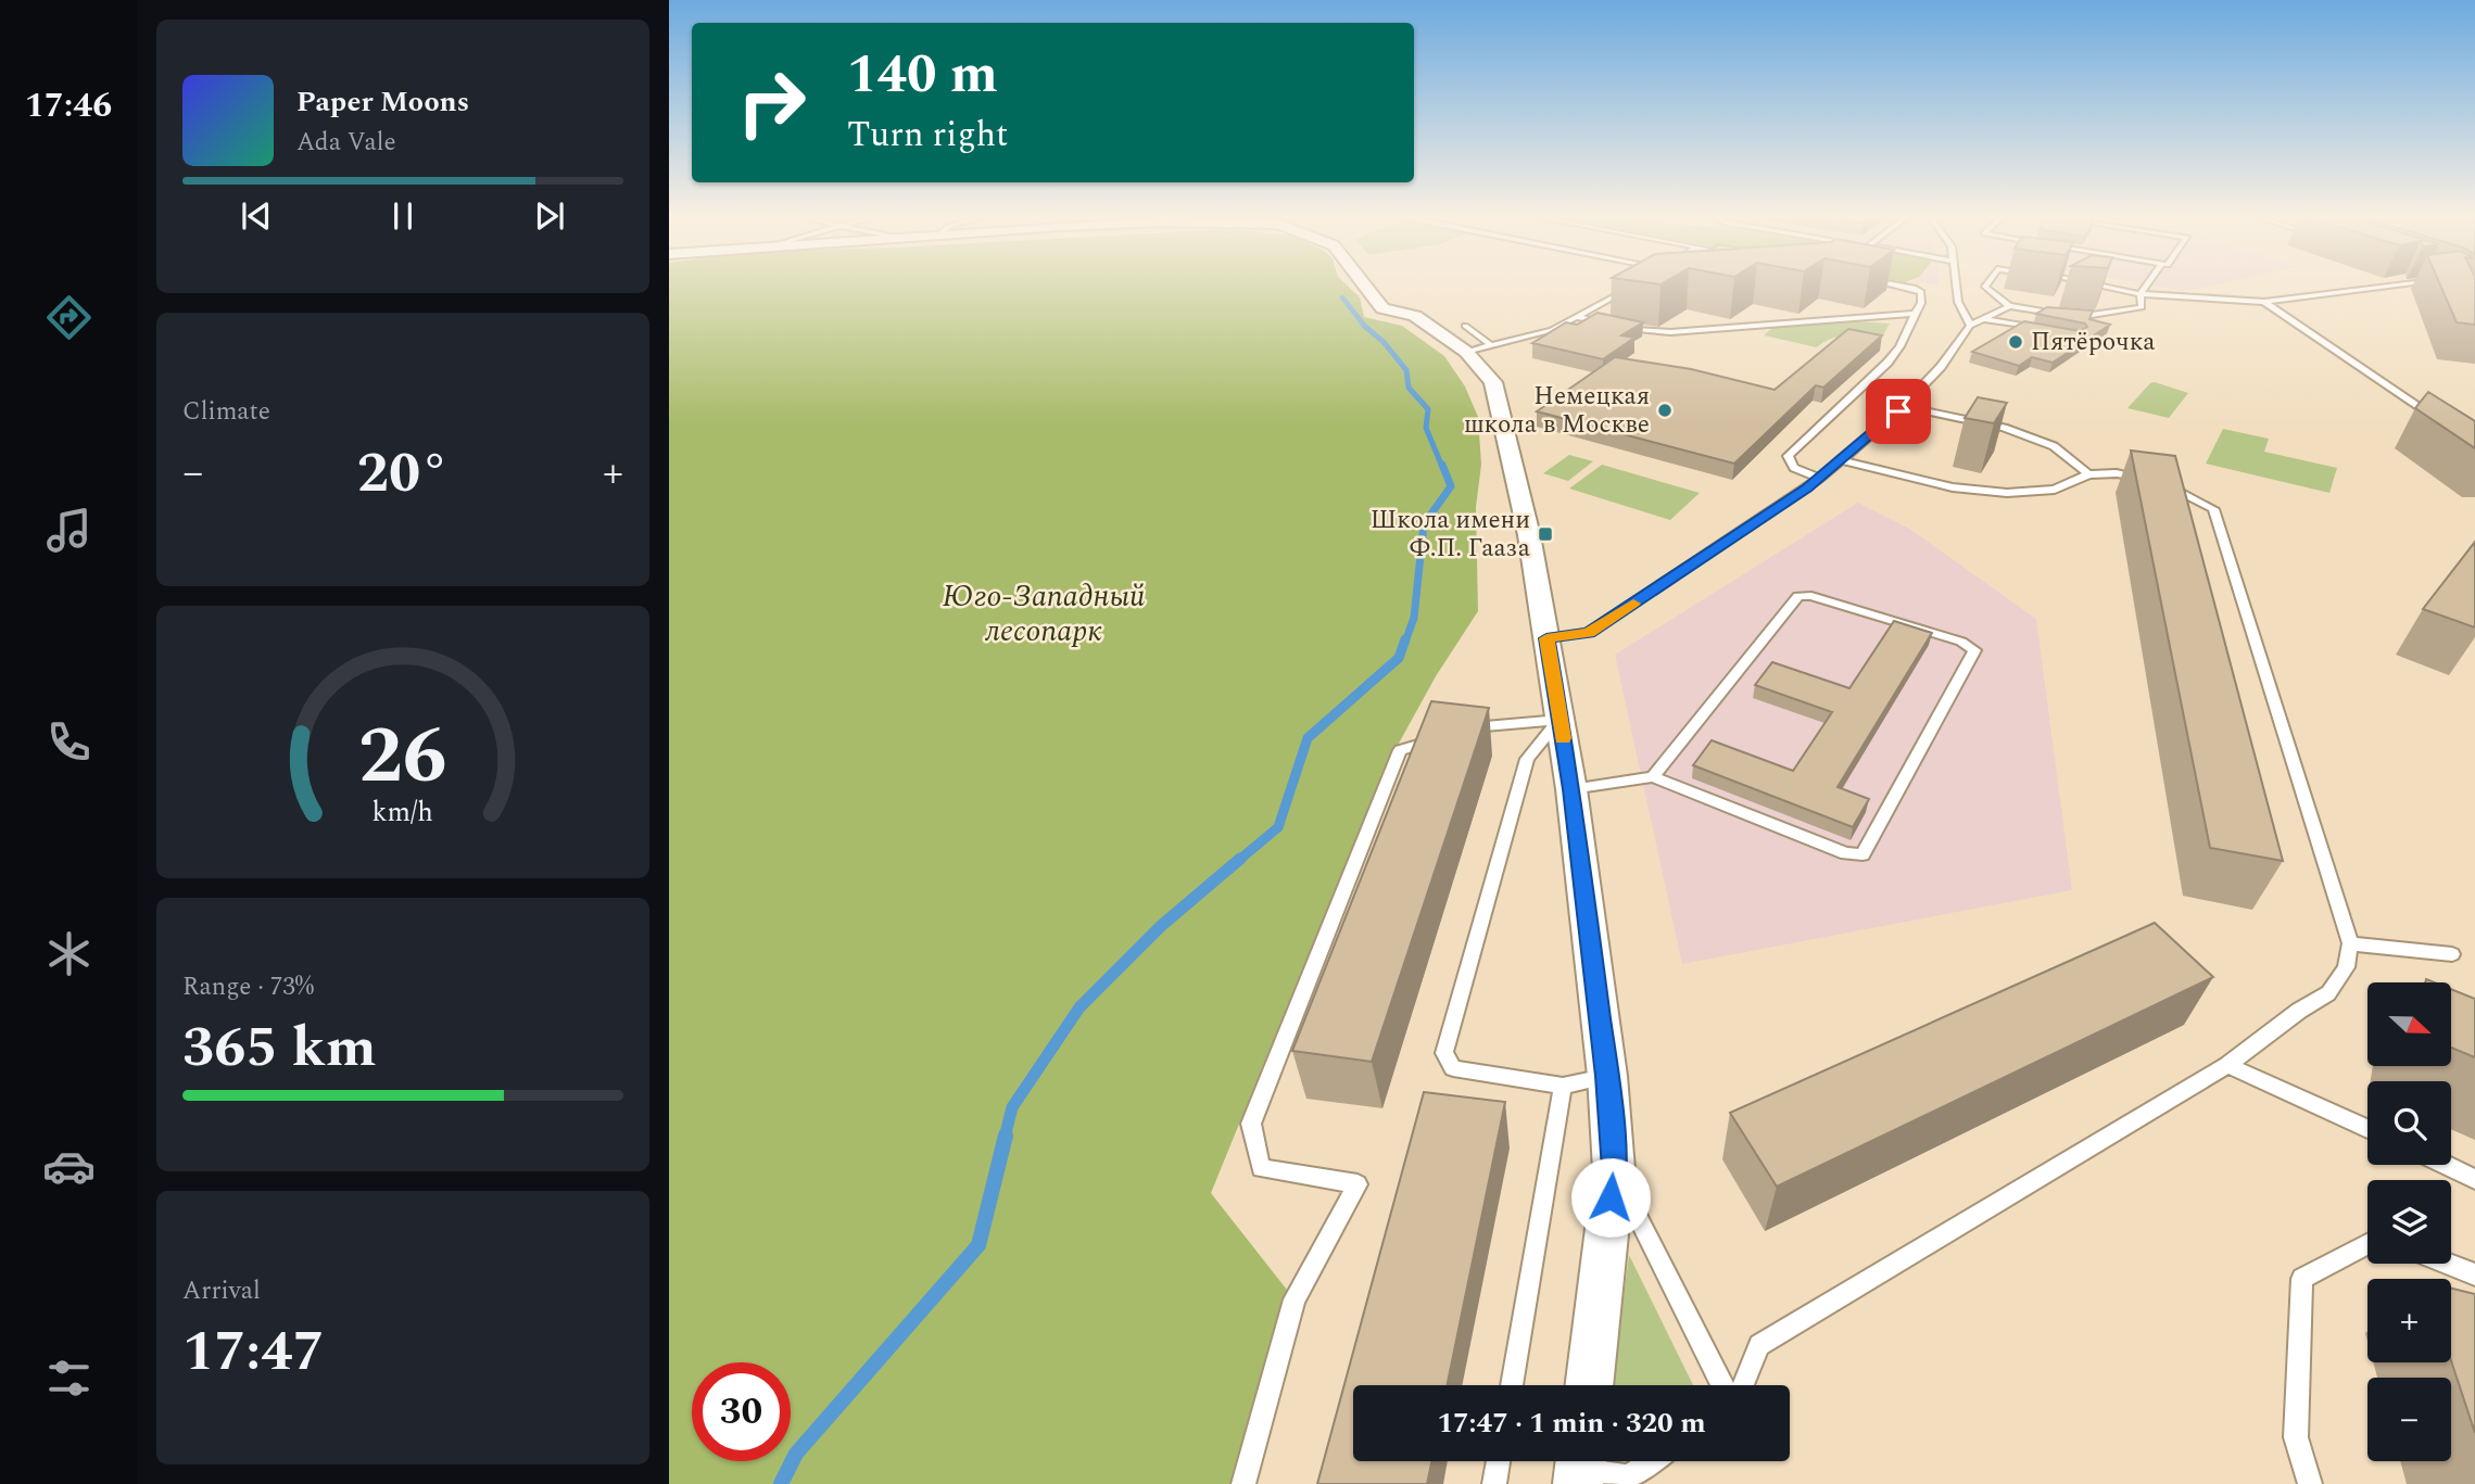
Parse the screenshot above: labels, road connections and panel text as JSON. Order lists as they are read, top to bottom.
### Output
{
  "parks": ["Юго-Западный лесопарк"],
  "places": {
    "other": ["Пятёрочка", "Немецкая школа в Москве"],
    "transit": ["Школа имени Ф.П. Гааза"]
  },
  "north": "right",
  "page": {
    "tabs": "17:46",
    "turn": ["140 m", "Turn right"],
    "song": ["Paper Moons", "Ada Vale"],
    "tile": [
      "Climate",
      ["Range · 73%", "365 km"],
      ["Arrival", "17:47"]
    ],
    "heat": ["−", "20°", "+"],
    "map_buttons": ["+", "−"],
    "limit": "30",
    "trip": "17:47 · 1 min · 320 m",
    "gauge": ["26", "km/h"]
  }
}
